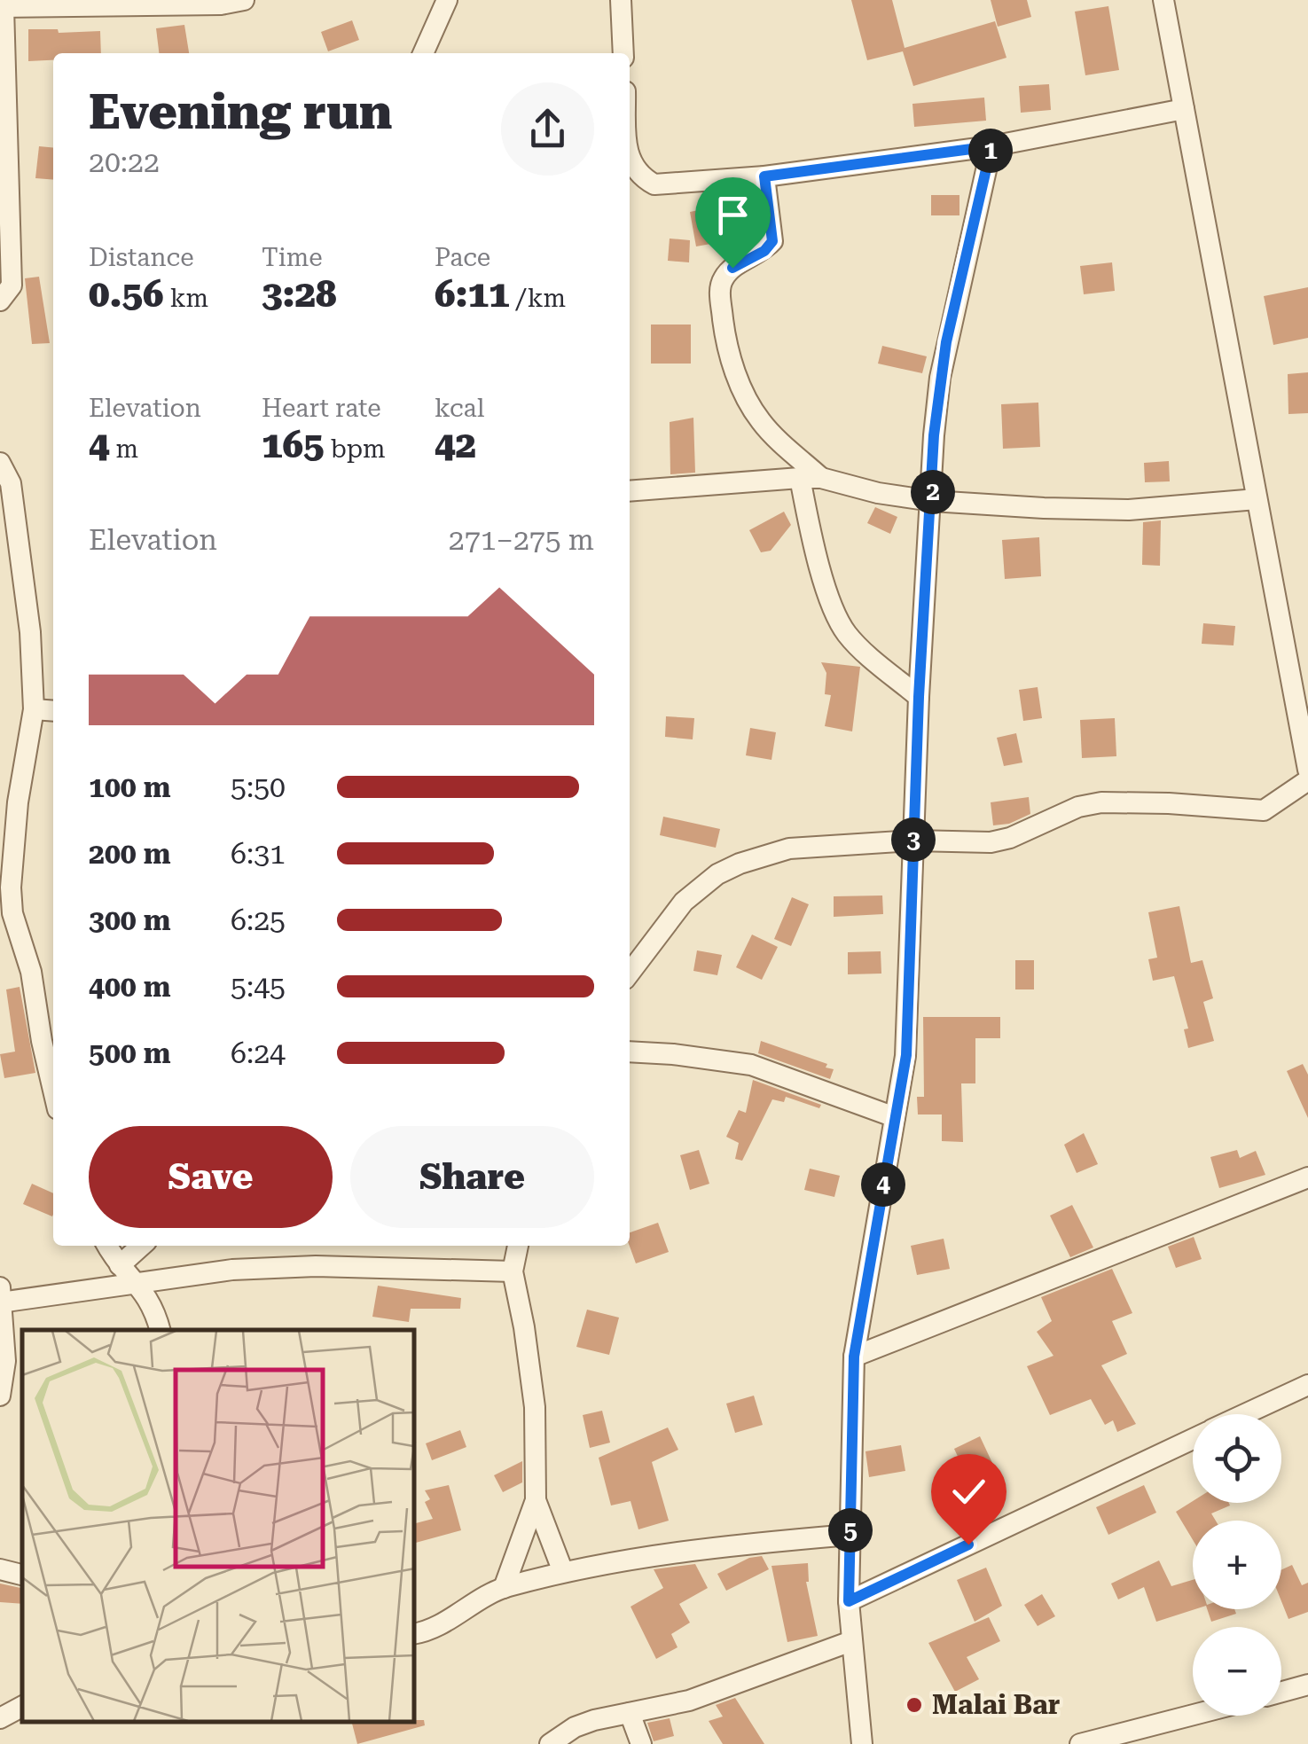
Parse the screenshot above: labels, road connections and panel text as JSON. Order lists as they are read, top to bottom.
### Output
{
  "places": ["Malai Bar"],
  "page": {
    "heading": ["Evening run", "20:22"],
    "pins": [
      "1",
      "2",
      "3",
      "4",
      "5"
    ],
    "stats": [
      ["Distance", "0.56 km"],
      ["Time", "3:28"],
      ["Pace", "6:11 /km"],
      ["Elevation", "4 m"],
      ["Heart rate", "165 bpm"],
      ["kcal", "42"]
    ],
    "chart": ["Elevation", "271–275 m"],
    "list": [
      {
        "name": "100 m",
        "note": "5:50"
      },
      {
        "name": "200 m",
        "note": "6:31"
      },
      {
        "name": "300 m",
        "note": "6:25"
      },
      {
        "name": "400 m",
        "note": "5:45"
      },
      {
        "name": "500 m",
        "note": "6:24"
      }
    ],
    "buttons": ["Save", "Share"],
    "map_buttons": ["+", "−"]
  }
}
